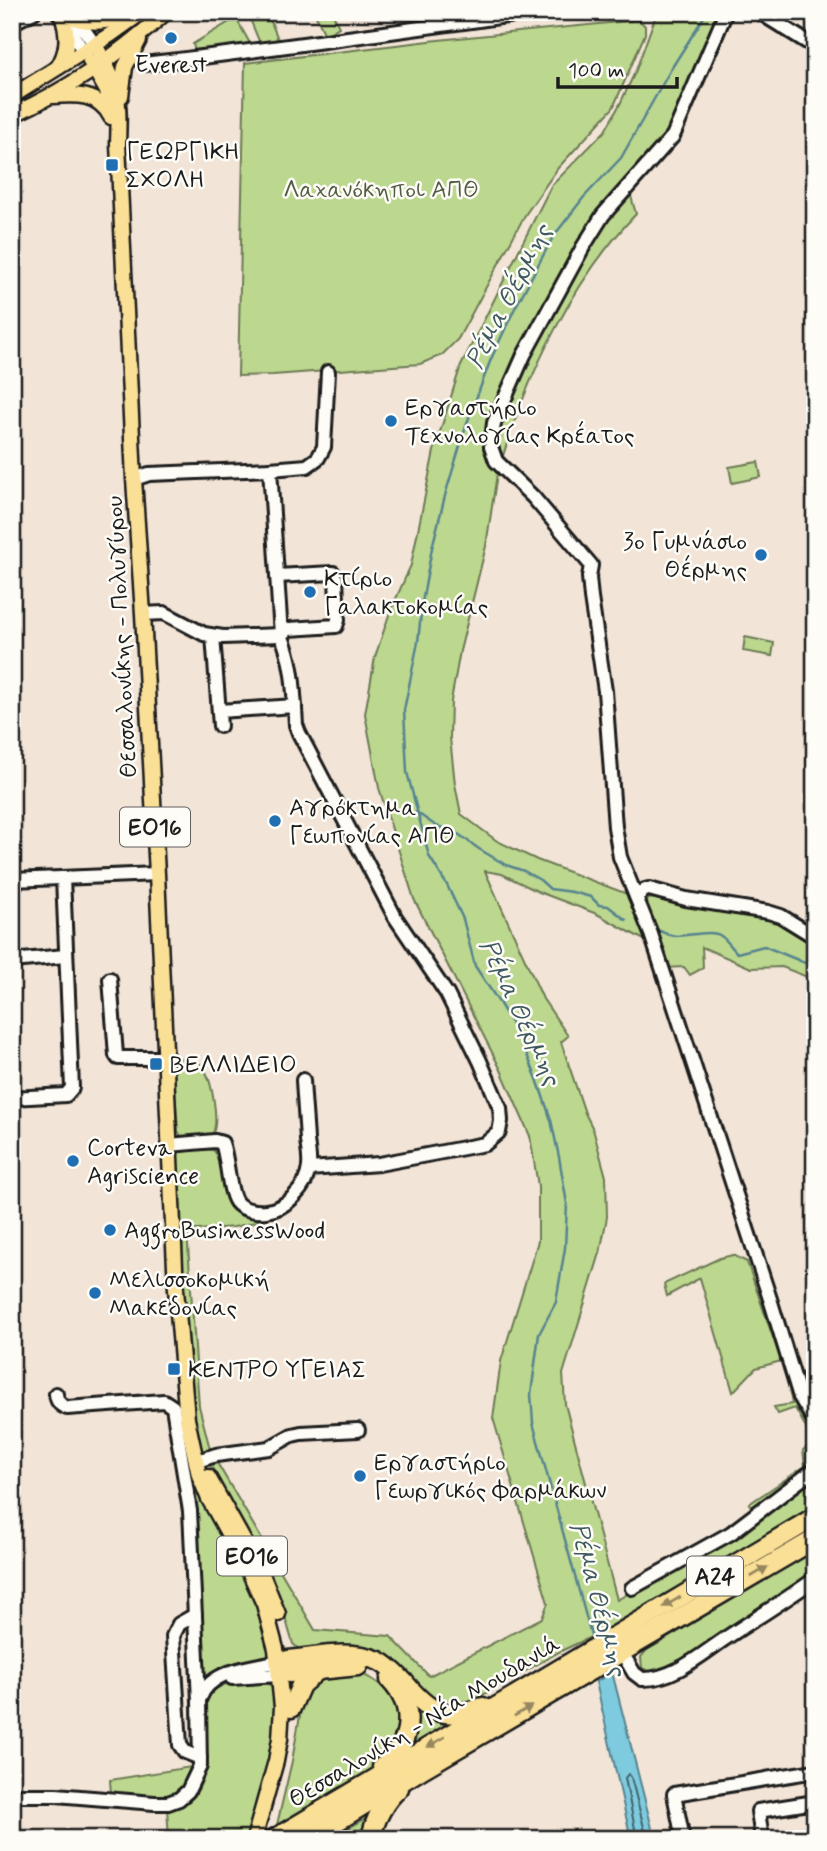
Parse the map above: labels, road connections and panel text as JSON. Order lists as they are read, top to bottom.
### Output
{
  "streets": {
    "highway": ["Α24", "Θεσσαλονίκη - Νέα Μουδανιά"],
    "main road": ["Θεσσαλονίκης - Πολυγύρου", "ΕΟ16"]
  },
  "crossings": [
    ["Θεσσαλονίκης - Πολυγύρου", "ΕΟ16"],
    ["Θεσσαλονίκης - Πολυγύρου", "Θεσσαλονίκη - Νέα Μουδανιά"]
  ],
  "water": ["Ρέμα Θέρμης"],
  "parks": ["Λαχανόκηποι ΑΠΘ"],
  "places": {
    "other": [
      "Everest",
      "Εργαστήριο Τεχνολογίας Κρέατος",
      "3ο Γυμνάσιο Θέρμης",
      "Κτίριο Γαλακτοκομίας",
      "Αγρόκτημα Γεωπονίας ΑΠΘ",
      "Corteva Agriscience",
      "AggroBusinessWood",
      "Μελισσοκομική Μακεδονίας",
      "Εργαστήριο Γεωργικός Φαρμάκων"
    ],
    "transit": ["ΓΕΩΡΓΙΚΗ ΣΧΟΛΗ", "ΒΕΛΛΙΔΕΙΟ", "ΚΕΝΤΡΟ ΥΓΕΙΑΣ"]
  },
  "scale_bar": "100 m"
}
